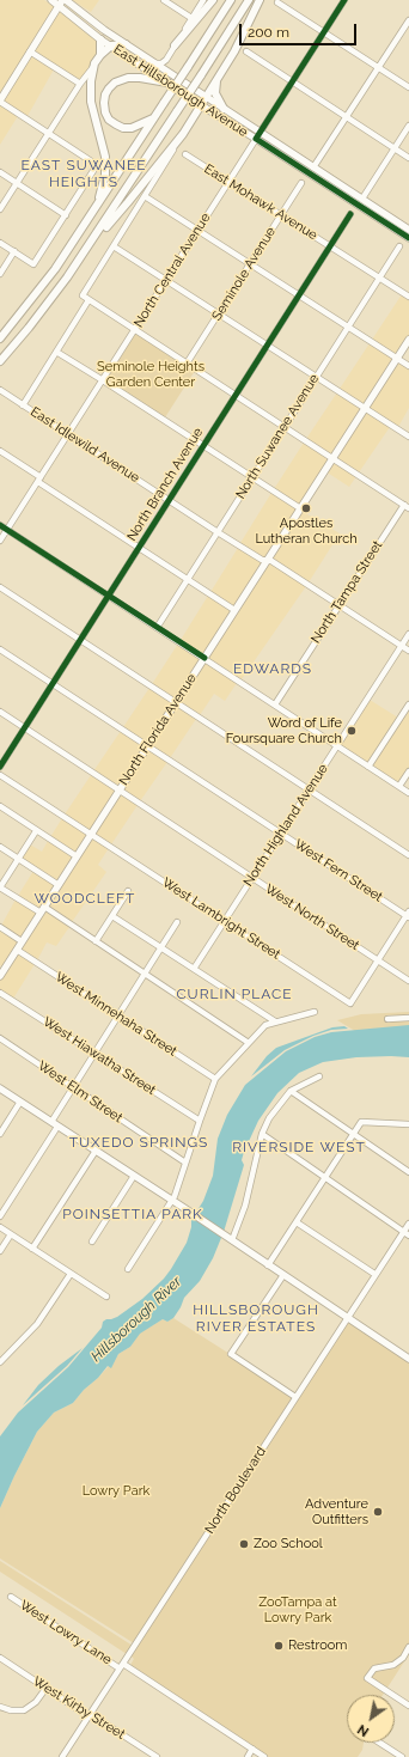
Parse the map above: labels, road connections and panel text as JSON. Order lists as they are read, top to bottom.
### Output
{
  "streets": {
    "main road": ["East Hillsborough Avenue", "North Florida Avenue"],
    "street": [
      "East Mohawk Avenue",
      "North Central Avenue",
      "Seminole Avenue",
      "North Suwanee Avenue",
      "East Idlewild Avenue",
      "North Branch Avenue",
      "North Tampa Street",
      "North Highland Avenue",
      "West Fern Street",
      "West North Street",
      "West Lambright Street",
      "West Minnehaha Street",
      "West Hiawatha Street",
      "West Elm Street",
      "North Boulevard",
      "West Lowry Lane",
      "West Kirby Street"
    ]
  },
  "crossings": [
    ["East Hillsborough Avenue", "North Central Avenue"],
    ["East Mohawk Avenue", "North Central Avenue"],
    ["East Mohawk Avenue", "Seminole Avenue"],
    ["East Mohawk Avenue", "North Suwanee Avenue"],
    ["East Mohawk Avenue", "North Branch Avenue"],
    ["North Central Avenue", "East Idlewild Avenue"],
    ["North Suwanee Avenue", "East Idlewild Avenue"],
    ["East Idlewild Avenue", "North Branch Avenue"],
    ["East Idlewild Avenue", "North Tampa Street"],
    ["East Idlewild Avenue", "North Florida Avenue"],
    ["East Idlewild Avenue", "North Highland Avenue"],
    ["North Branch Avenue", "West Fern Street"],
    ["North Branch Avenue", "West North Street"],
    ["North Florida Avenue", "West Fern Street"],
    ["North Florida Avenue", "West North Street"],
    ["North Florida Avenue", "West Lambright Street"],
    ["North Florida Avenue", "West Minnehaha Street"],
    ["North Highland Avenue", "West Fern Street"],
    ["North Highland Avenue", "West North Street"],
    ["North Highland Avenue", "West Lambright Street"],
    ["West North Street", "West Lambright Street"],
    ["North Boulevard", "West Lowry Lane"],
    ["North Boulevard", "West Kirby Street"]
  ],
  "districts": [
    "EAST SUWANEE HEIGHTS",
    "EDWARDS",
    "WOODCLEFT",
    "CURLIN PLACE",
    "TUXEDO SPRINGS",
    "RIVERSIDE WEST",
    "POINSETTIA PARK",
    "HILLSBOROUGH RIVER ESTATES"
  ],
  "water": ["Hillsborough River"],
  "parks": ["Seminole Heights Garden Center", "Lowry Park", "ZooTampa at Lowry Park"],
  "places": [
    "Apostles Lutheran Church",
    "Word of Life Foursquare Church",
    "Adventure Outfitters",
    "Zoo School",
    "Restroom"
  ],
  "scale_bar": "200 m",
  "north": "bottom left"
}
